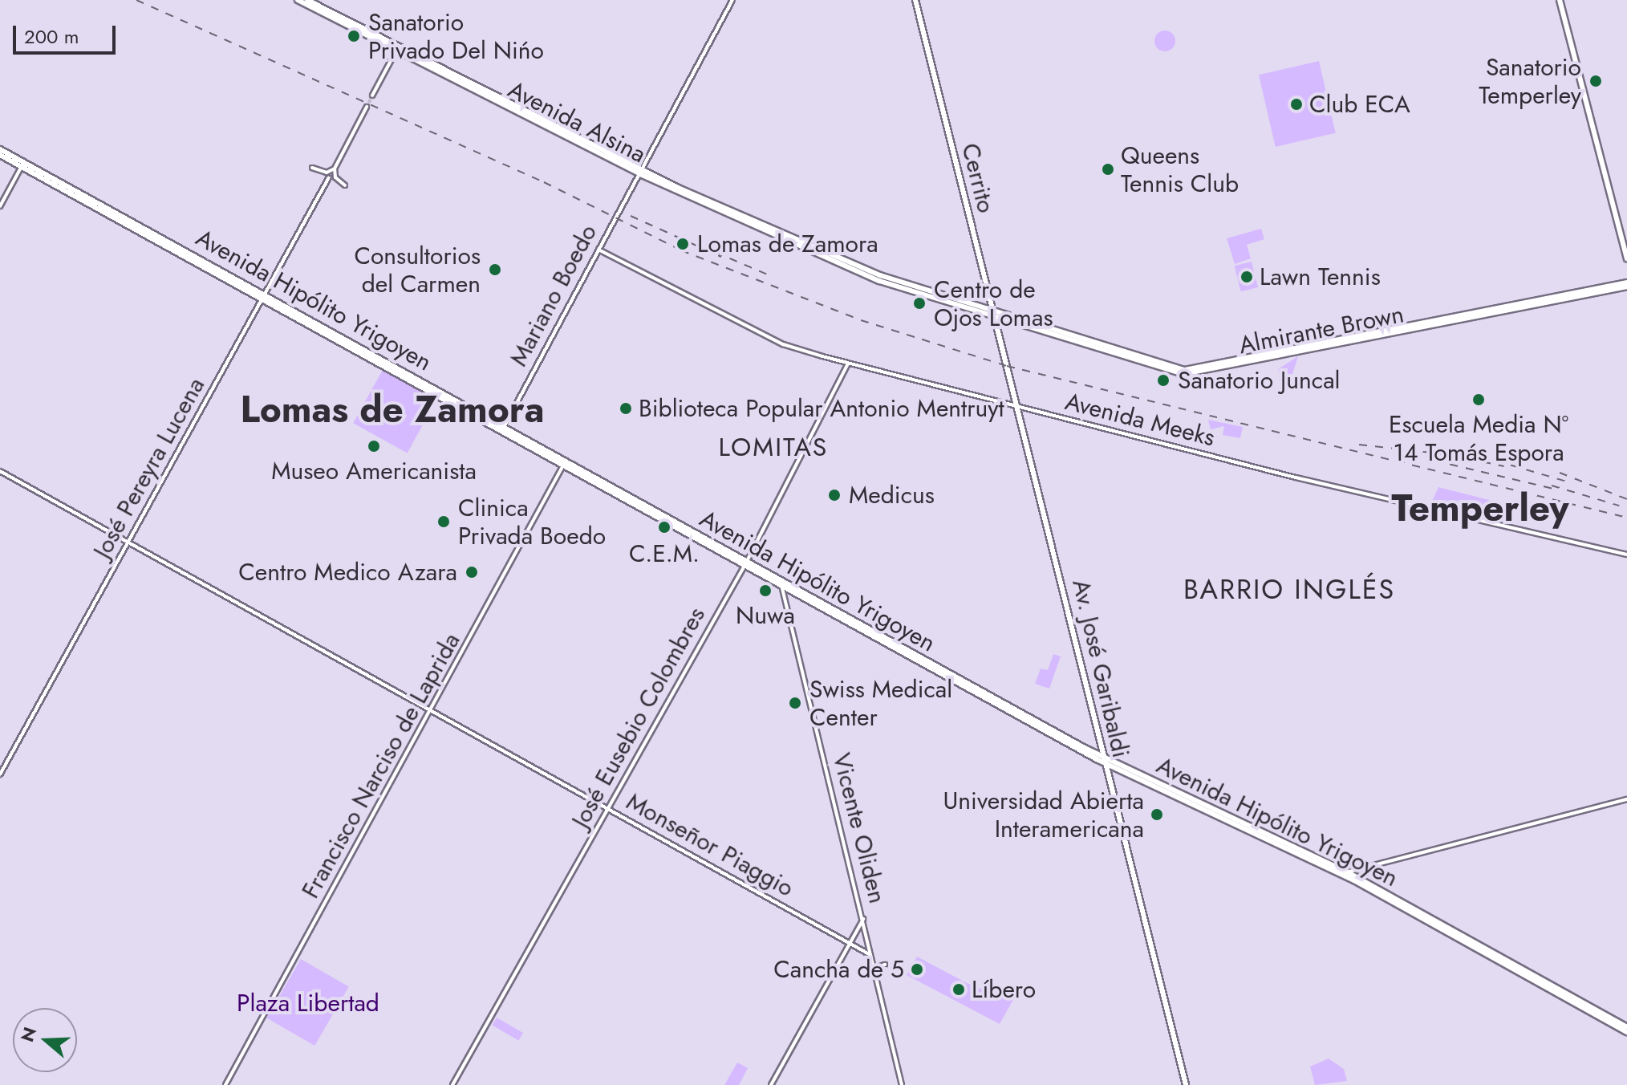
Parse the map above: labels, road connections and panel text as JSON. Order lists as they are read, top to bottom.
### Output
{
  "streets": {
    "main road": [
      "Avenida Alsina",
      "Cerrito",
      "Avenida Hipólito Yrigoyen",
      "Almirante Brown",
      "Av. José Garibaldi"
    ],
    "street": [
      "Mariano Boedo",
      "Avenida Meeks",
      "José Pereyra Lucena",
      "José Eusebio Colombres",
      "Francisco Narciso de Laprida",
      "Vicente Oliden",
      "Monseñor Piaggio"
    ]
  },
  "crossings": [
    ["Avenida Alsina", "Mariano Boedo"],
    ["Avenida Alsina", "Almirante Brown"],
    ["Cerrito", "Almirante Brown"],
    ["Cerrito", "Av. José Garibaldi"],
    ["Mariano Boedo", "Avenida Hipólito Yrigoyen"],
    ["Mariano Boedo", "Avenida Meeks"],
    ["Avenida Hipólito Yrigoyen", "José Pereyra Lucena"],
    ["Avenida Hipólito Yrigoyen", "Av. José Garibaldi"],
    ["Avenida Hipólito Yrigoyen", "José Eusebio Colombres"],
    ["Avenida Hipólito Yrigoyen", "Francisco Narciso de Laprida"],
    ["Avenida Hipólito Yrigoyen", "Vicente Oliden"],
    ["Avenida Meeks", "Av. José Garibaldi"],
    ["Avenida Meeks", "José Eusebio Colombres"],
    ["José Pereyra Lucena", "Monseñor Piaggio"],
    ["José Eusebio Colombres", "Monseñor Piaggio"],
    ["Francisco Narciso de Laprida", "Monseñor Piaggio"],
    ["Vicente Oliden", "Monseñor Piaggio"]
  ],
  "districts": [
    "Lomas de Zamora",
    "LOMITAS",
    "Temperley",
    "BARRIO INGLÉS"
  ],
  "parks": ["Plaza Libertad"],
  "places": [
    "Sanatorio Privado Del Nińo",
    "Sanatorio Temperley",
    "Club ECA",
    "Queens Tennis Club",
    "Lomas de Zamora",
    "Consultorios del Carmen",
    "Lawn Tennis",
    "Centro de Ojos Lomas",
    "Sanatorio Juncal",
    "Escuela Media N° 14 Tomás Espora",
    "Biblioteca Popular Antonio Mentruyt",
    "Museo Americanista",
    "Medicus",
    "Clinica Privada Boedo",
    "C.E.M.",
    "Centro Medico Azara",
    "Nuwa",
    "Swiss Medical Center",
    "Universidad Abierta Interamericana",
    "Cancha de 5",
    "Líbero"
  ],
  "scale_bar": "200 m",
  "north": "left"
}
